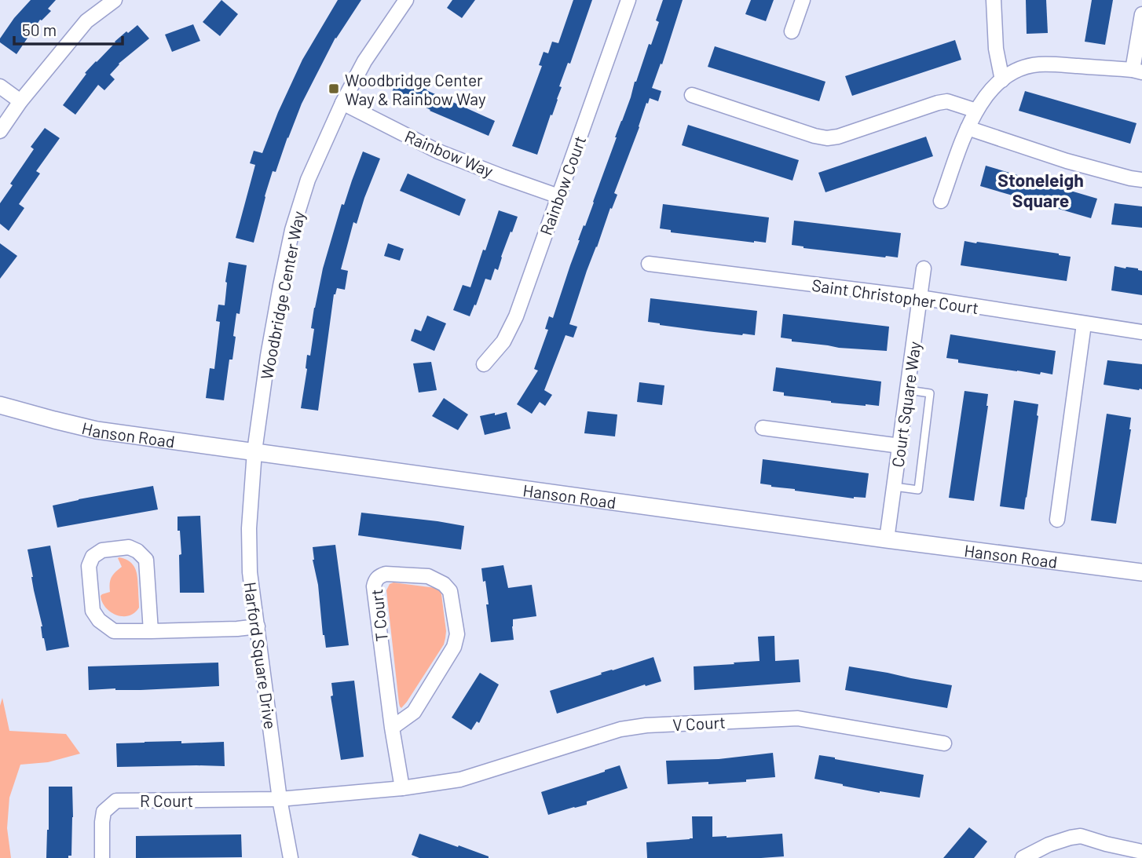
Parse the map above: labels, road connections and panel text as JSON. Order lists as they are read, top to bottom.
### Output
{
  "streets": {
    "street": [
      "Rainbow Way",
      "Rainbow Court",
      "Woodbridge Center Way",
      "Saint Christopher Court",
      "Court Square Way",
      "Hanson Road",
      "T Court",
      "Harford Square Drive",
      "V Court",
      "R Court"
    ]
  },
  "crossings": [
    ["Rainbow Way", "Rainbow Court"],
    ["Rainbow Way", "Woodbridge Center Way"],
    ["Woodbridge Center Way", "Hanson Road"],
    ["Woodbridge Center Way", "Harford Square Drive"],
    ["Saint Christopher Court", "Court Square Way"],
    ["Court Square Way", "Hanson Road"],
    ["Hanson Road", "Harford Square Drive"],
    ["T Court", "V Court"],
    ["T Court", "R Court"],
    ["Harford Square Drive", "R Court"],
    ["V Court", "R Court"]
  ],
  "districts": ["Stoneleigh Square"],
  "places": {
    "transit": ["Woodbridge Center Way & Rainbow Way"]
  },
  "scale_bar": "50 m"
}
